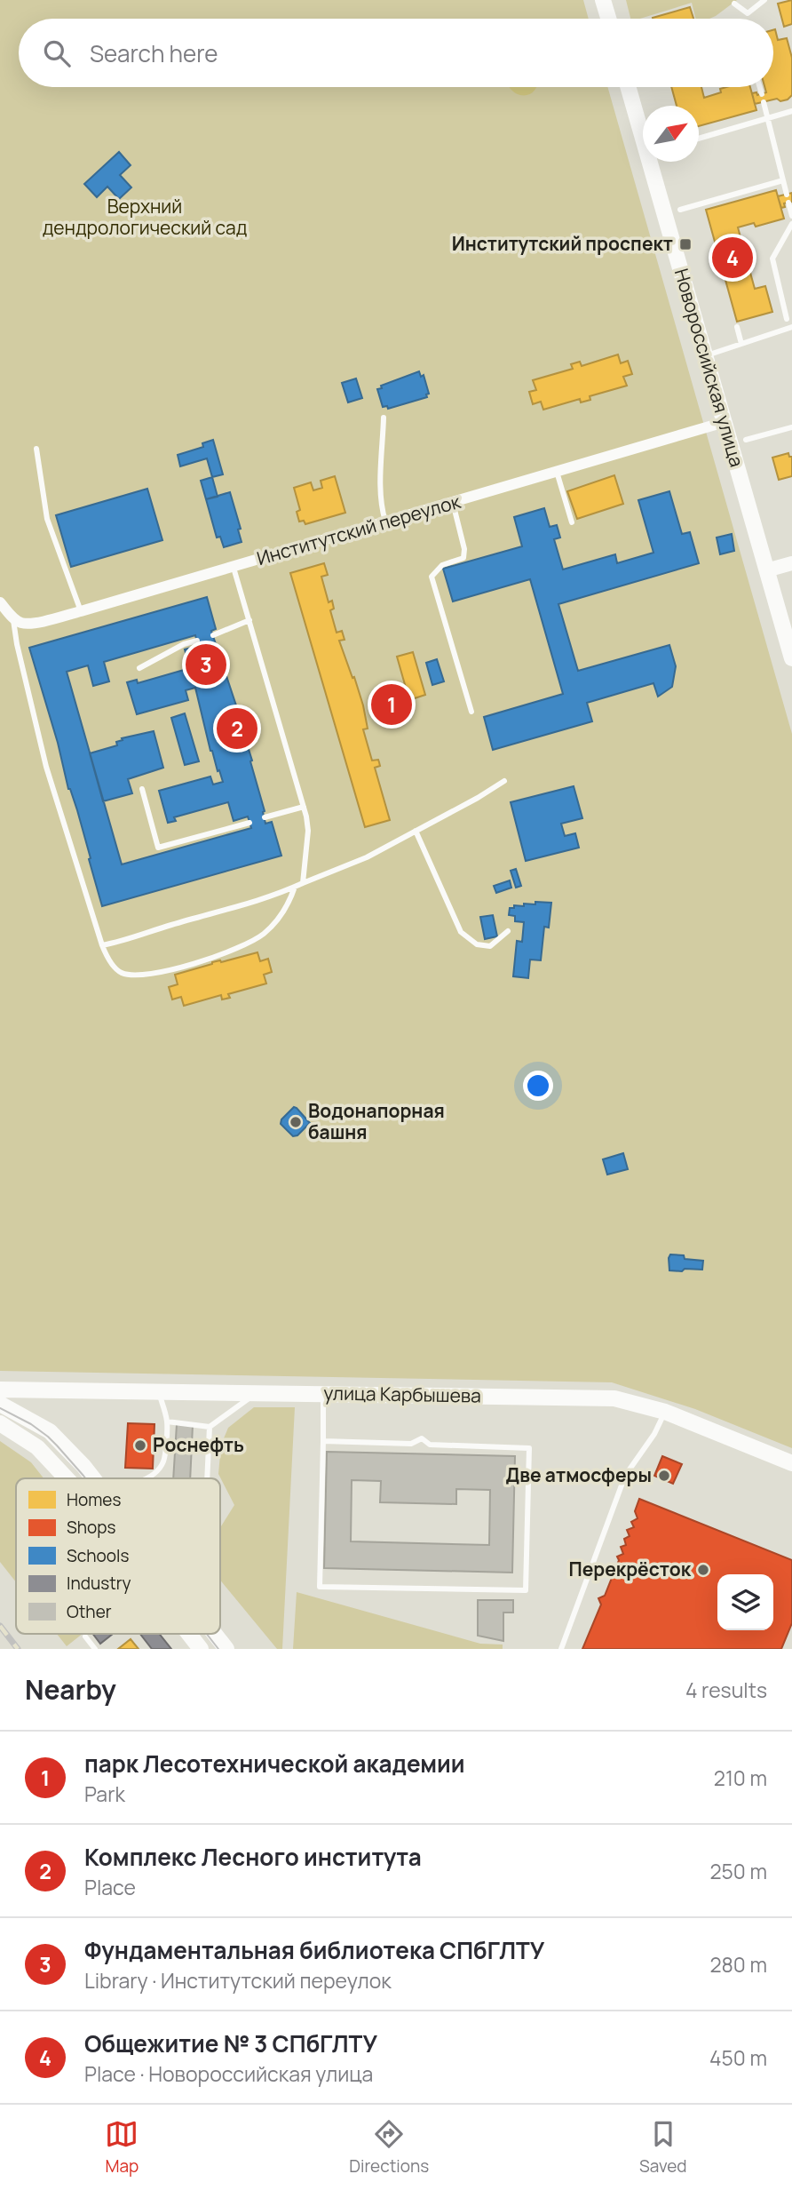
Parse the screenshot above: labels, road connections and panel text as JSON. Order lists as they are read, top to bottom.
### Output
{
  "streets": {
    "main road": ["Новороссийская улица", "улица Карбышева"],
    "street": ["Институтский переулок"]
  },
  "crossings": [
    ["Новороссийская улица", "Институтский переулок"]
  ],
  "parks": ["Верхний дендрологический сад"],
  "places": {
    "transit": ["Институтский проспект"],
    "other": [
      "Водонапорная башня",
      "Роснефть",
      "Две атмосферы",
      "Перекрёсток"
    ]
  },
  "legend": [
    "Homes",
    "Shops",
    "Schools",
    "Industry",
    "Other"
  ],
  "north": "top right",
  "page": {
    "search": "Search here",
    "pins": [
      "4",
      "3",
      "1",
      "2"
    ],
    "heading": ["Nearby", "4 results"],
    "list": [
      {
        "mark": "1",
        "name": "парк Лесотехнической академии",
        "note": "Park",
        "value": "210 m"
      },
      {
        "mark": "2",
        "name": "Комплекс Лесного института",
        "note": "Place",
        "value": "250 m"
      },
      {
        "mark": "3",
        "name": "Фундаментальная библиотека СПбГЛТУ",
        "note": "Library · Институтский переулок",
        "value": "280 m"
      },
      {
        "mark": "4",
        "name": "Общежитие № 3 СПбГЛТУ",
        "note": "Place · Новороссийская улица",
        "value": "450 m"
      }
    ],
    "nav": ["Map", "Directions", "Saved"]
  }
}
